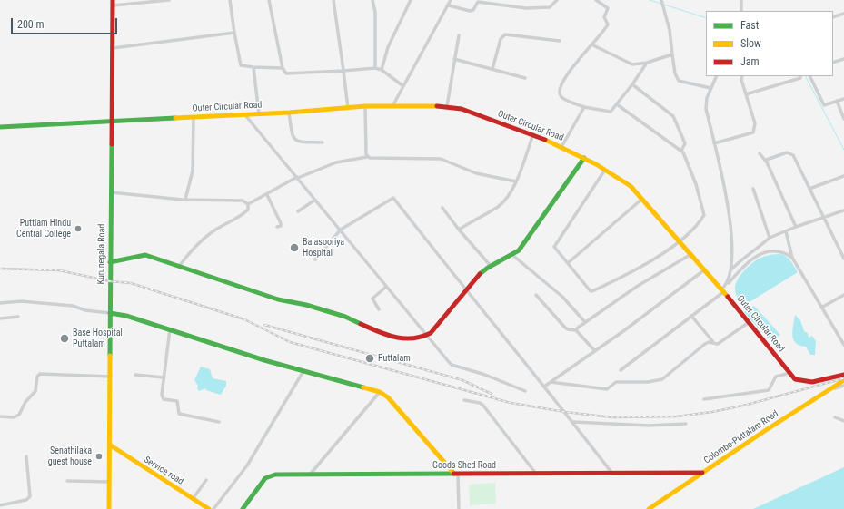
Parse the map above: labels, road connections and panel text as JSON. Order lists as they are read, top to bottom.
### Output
{
  "streets": {
    "main road": [
      "Outer Circular Road",
      "Kurunegala Road",
      "Colombo-Puttalam Road",
      "Goods Shed Road",
      "Service road"
    ]
  },
  "crossings": [
    ["Outer Circular Road", "Kurunegala Road"],
    ["Kurunegala Road", "Service road"],
    ["Colombo-Puttalam Road", "Goods Shed Road"]
  ],
  "places": [
    "Puttlam Hindu Central College",
    "Balasooriya Hospital",
    "Base Hospital Puttalam",
    "Puttalam",
    "Senathilaka guest house"
  ],
  "legend": ["Fast", "Slow", "Jam"],
  "scale_bar": "200 m"
}
